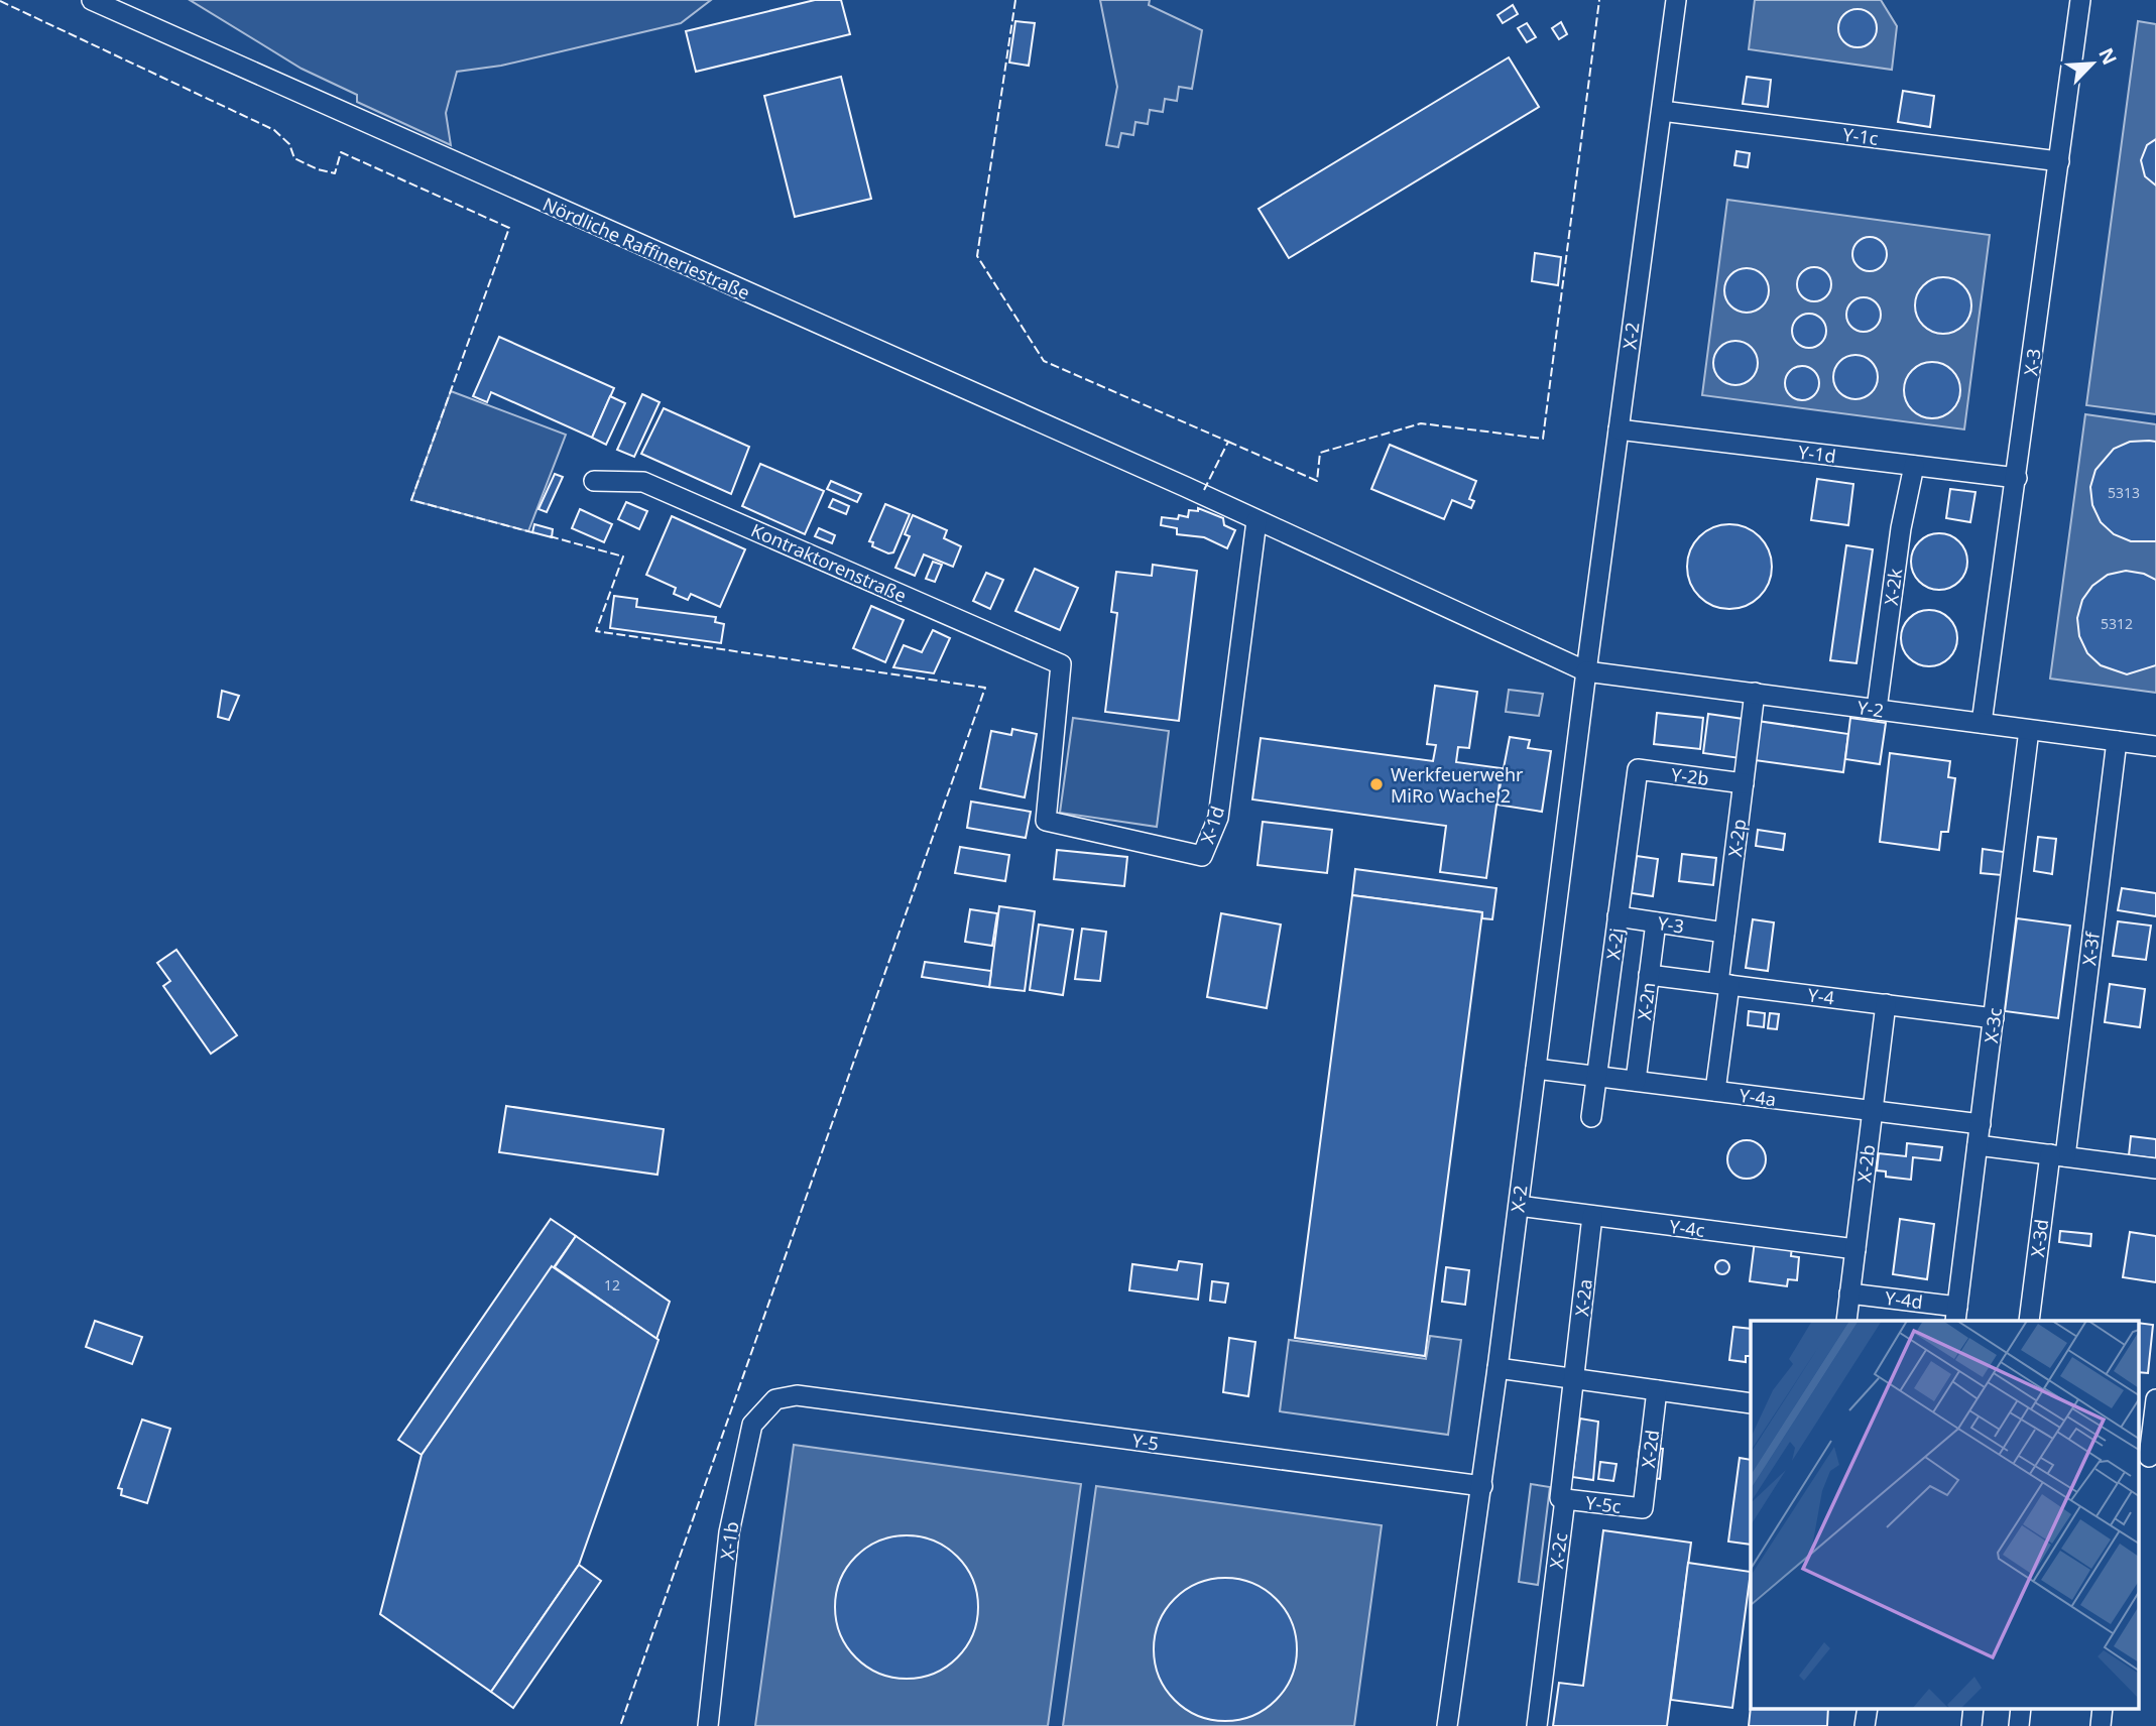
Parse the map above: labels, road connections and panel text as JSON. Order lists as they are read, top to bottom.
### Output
{
  "streets": {
    "street": [
      "Y-1c",
      "Nördliche Raffineriestraße",
      "X-2",
      "X-3",
      "Y-1d",
      "Kontraktorenstraße",
      "X-2k",
      "Y-2",
      "Y-2b",
      "X-1d",
      "X-2p",
      "Y-3",
      "X-2j",
      "X-3f",
      "Y-4",
      "X-2n",
      "X-3c",
      "Y-4a",
      "X-2b",
      "Y-4c",
      "X-3d",
      "X-2a",
      "Y-4d",
      "Y-5",
      "X-2d",
      "Y-5c",
      "X-1b",
      "X-2c"
    ]
  },
  "crossings": [
    ["Y-1c", "X-2"],
    ["Y-1c", "X-3"],
    ["Nördliche Raffineriestraße", "X-1d"],
    ["X-2", "Y-1d"],
    ["X-2", "Y-2"],
    ["X-2", "Y-4a"],
    ["X-2", "Y-4c"],
    ["X-2", "Y-5"],
    ["X-3", "Y-1d"],
    ["X-3", "Y-2"],
    ["Y-1d", "X-2k"],
    ["Kontraktorenstraße", "X-1d"],
    ["X-2k", "Y-2"],
    ["Y-2", "X-2p"],
    ["Y-2", "X-3f"],
    ["Y-2", "X-3c"],
    ["Y-2b", "X-2p"],
    ["Y-2b", "X-2j"],
    ["X-2p", "Y-3"],
    ["X-2p", "Y-4"],
    ["X-2p", "Y-4a"],
    ["Y-3", "X-2j"],
    ["Y-3", "X-2n"],
    ["X-2j", "Y-4a"],
    ["X-3f", "X-3d"],
    ["Y-4", "X-2n"],
    ["Y-4", "X-3c"],
    ["Y-4", "X-2b"],
    ["X-2n", "Y-4a"],
    ["X-3c", "Y-4a"],
    ["X-3c", "Y-4d"],
    ["Y-4a", "X-2b"],
    ["X-2b", "Y-4c"],
    ["X-2b", "Y-4d"],
    ["Y-4c", "X-2a"],
    ["X-2a", "X-2c"],
    ["Y-5", "X-1b"],
    ["X-2d", "Y-5c"],
    ["Y-5c", "X-2c"]
  ],
  "places": ["Werkfeuerwehr MiRo Wache 2"],
  "house_numbers": ["5313", "5312", "12"],
  "north": "top right"
}
